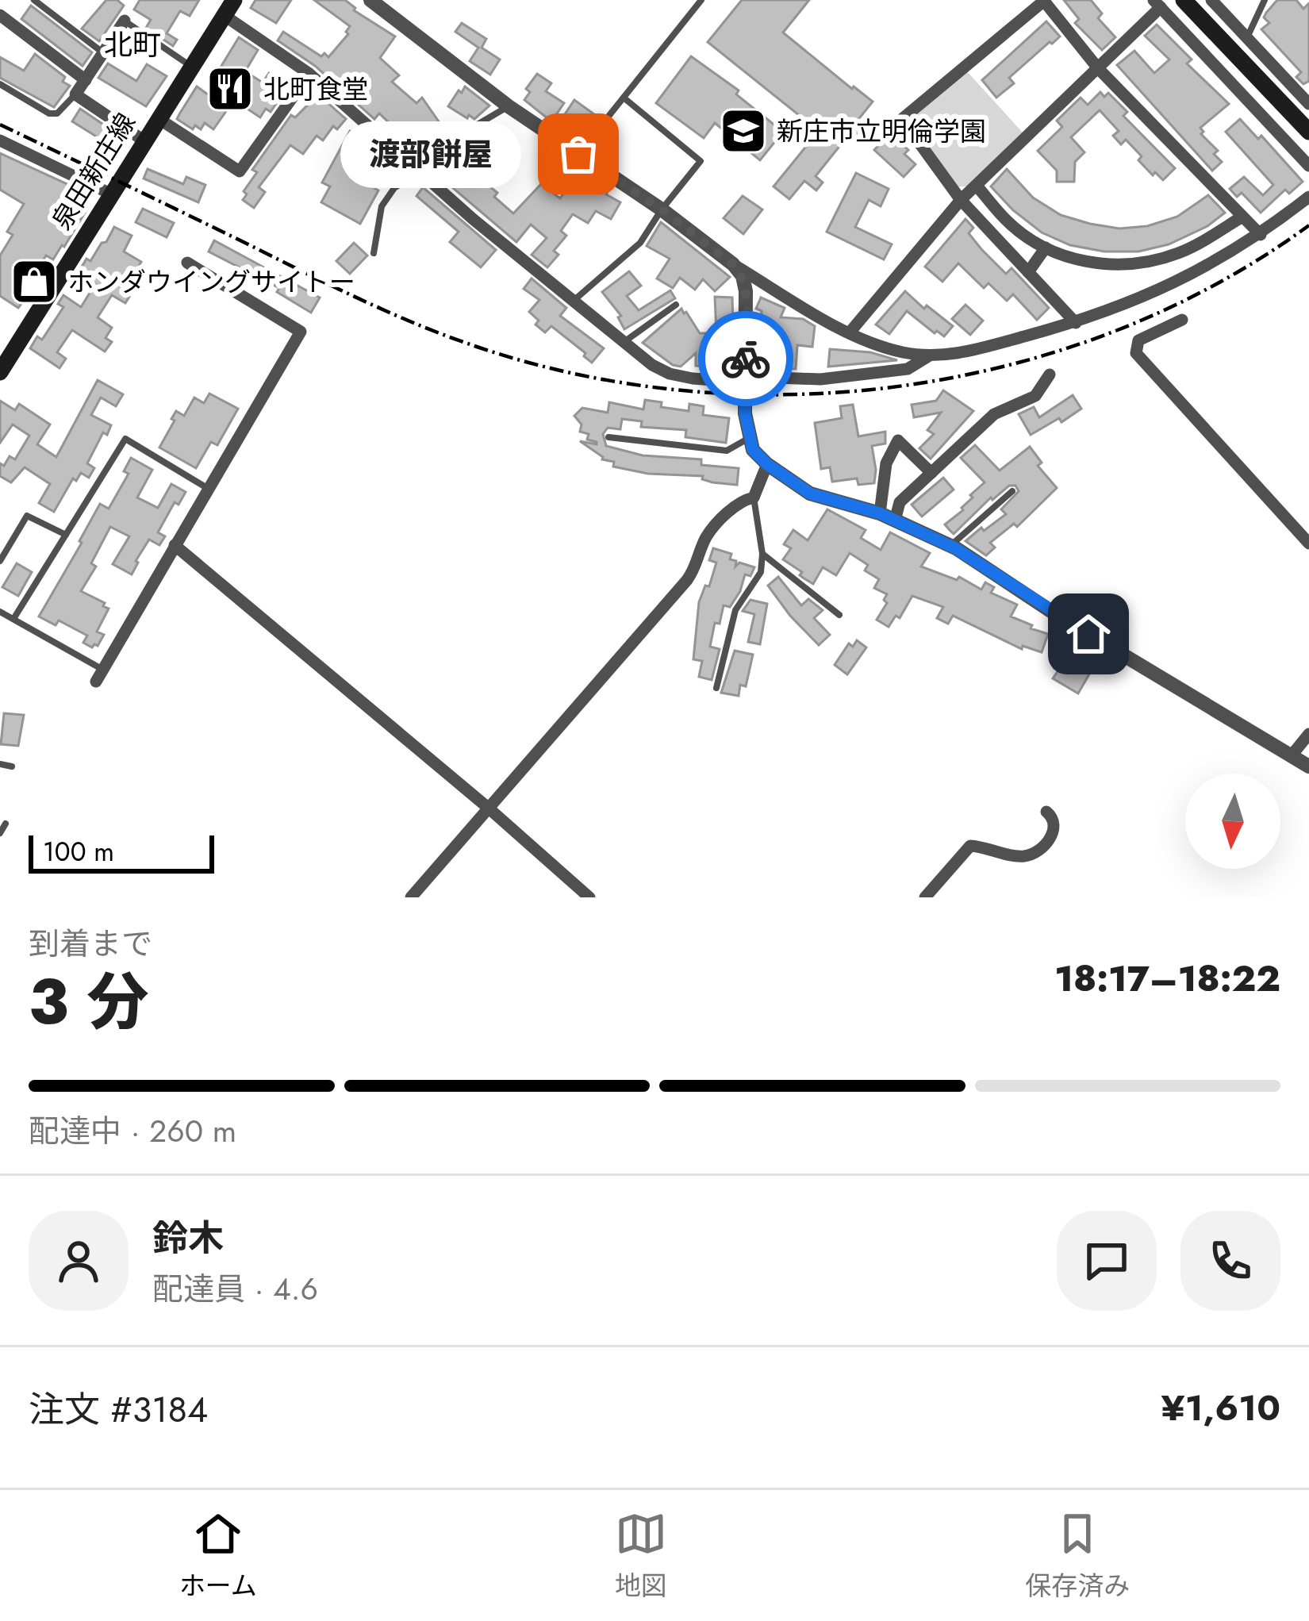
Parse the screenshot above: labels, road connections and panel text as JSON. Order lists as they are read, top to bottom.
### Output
{
  "streets": {
    "main road": ["泉田新庄線"]
  },
  "districts": ["北町"],
  "places": {
    "restaurant": ["北町食堂"],
    "school or university": ["新庄市立明倫学園"],
    "other": ["渡部餅屋"],
    "shop": ["ホンダウイングサイトー"]
  },
  "scale_bar": "100 m",
  "north": "bottom",
  "page": {
    "bubble": "渡部餅屋",
    "scale": "100 m",
    "heading": ["3 分", "到着まで", "18:17–18:22"],
    "panel": [
      "鈴木",
      "配達員 · 4.6",
      "注文 #3184",
      "¥1,610"
    ],
    "bar": "配達中 · 260 m",
    "tabs": ["ホーム", "地図", "保存済み"]
  }
}
